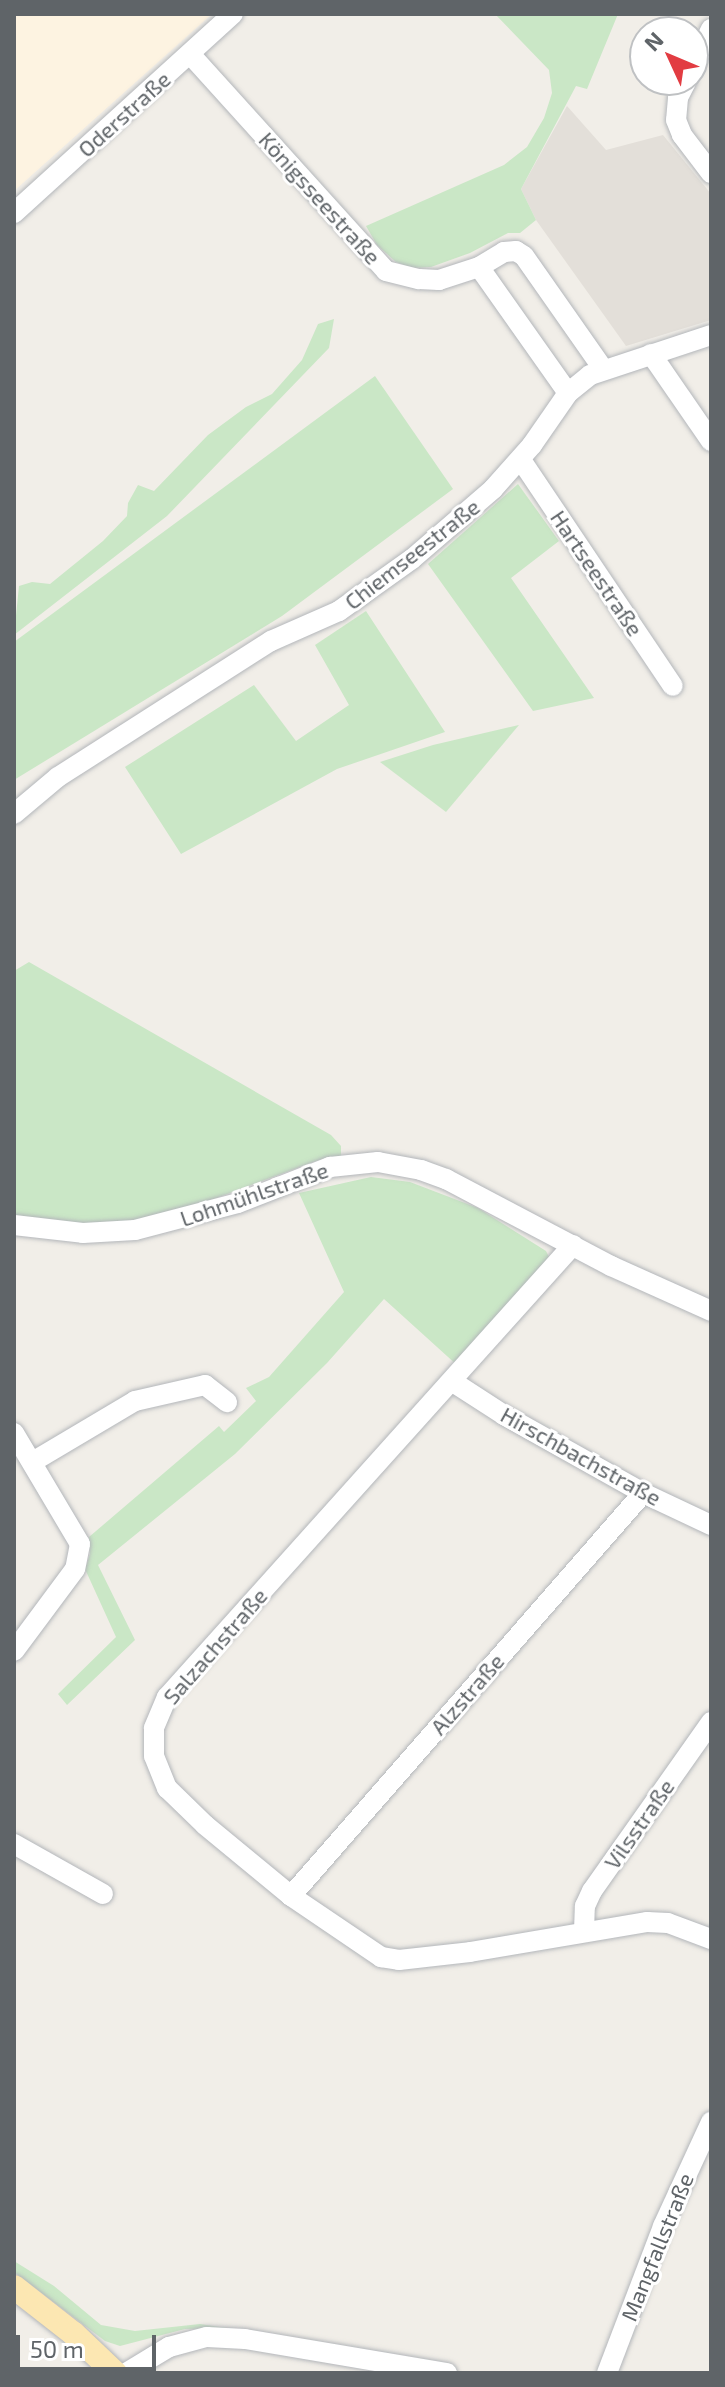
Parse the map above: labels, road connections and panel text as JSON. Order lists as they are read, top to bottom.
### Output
{
  "streets": {
    "street": [
      "Oderstraße",
      "Königsseestraße",
      "Chiemseestraße",
      "Hartseestraße",
      "Lohmühlstraße",
      "Hirschbachstraße",
      "Salzachstraße",
      "Alzstraße",
      "Vilsstraße",
      "Mangfallstraße"
    ]
  },
  "crossings": [
    ["Oderstraße", "Königsseestraße"],
    ["Königsseestraße", "Chiemseestraße"],
    ["Chiemseestraße", "Hartseestraße"],
    ["Lohmühlstraße", "Salzachstraße"],
    ["Hirschbachstraße", "Salzachstraße"],
    ["Hirschbachstraße", "Alzstraße"],
    ["Salzachstraße", "Alzstraße"],
    ["Salzachstraße", "Vilsstraße"]
  ],
  "scale_bar": "50 m",
  "north": "top left"
}
